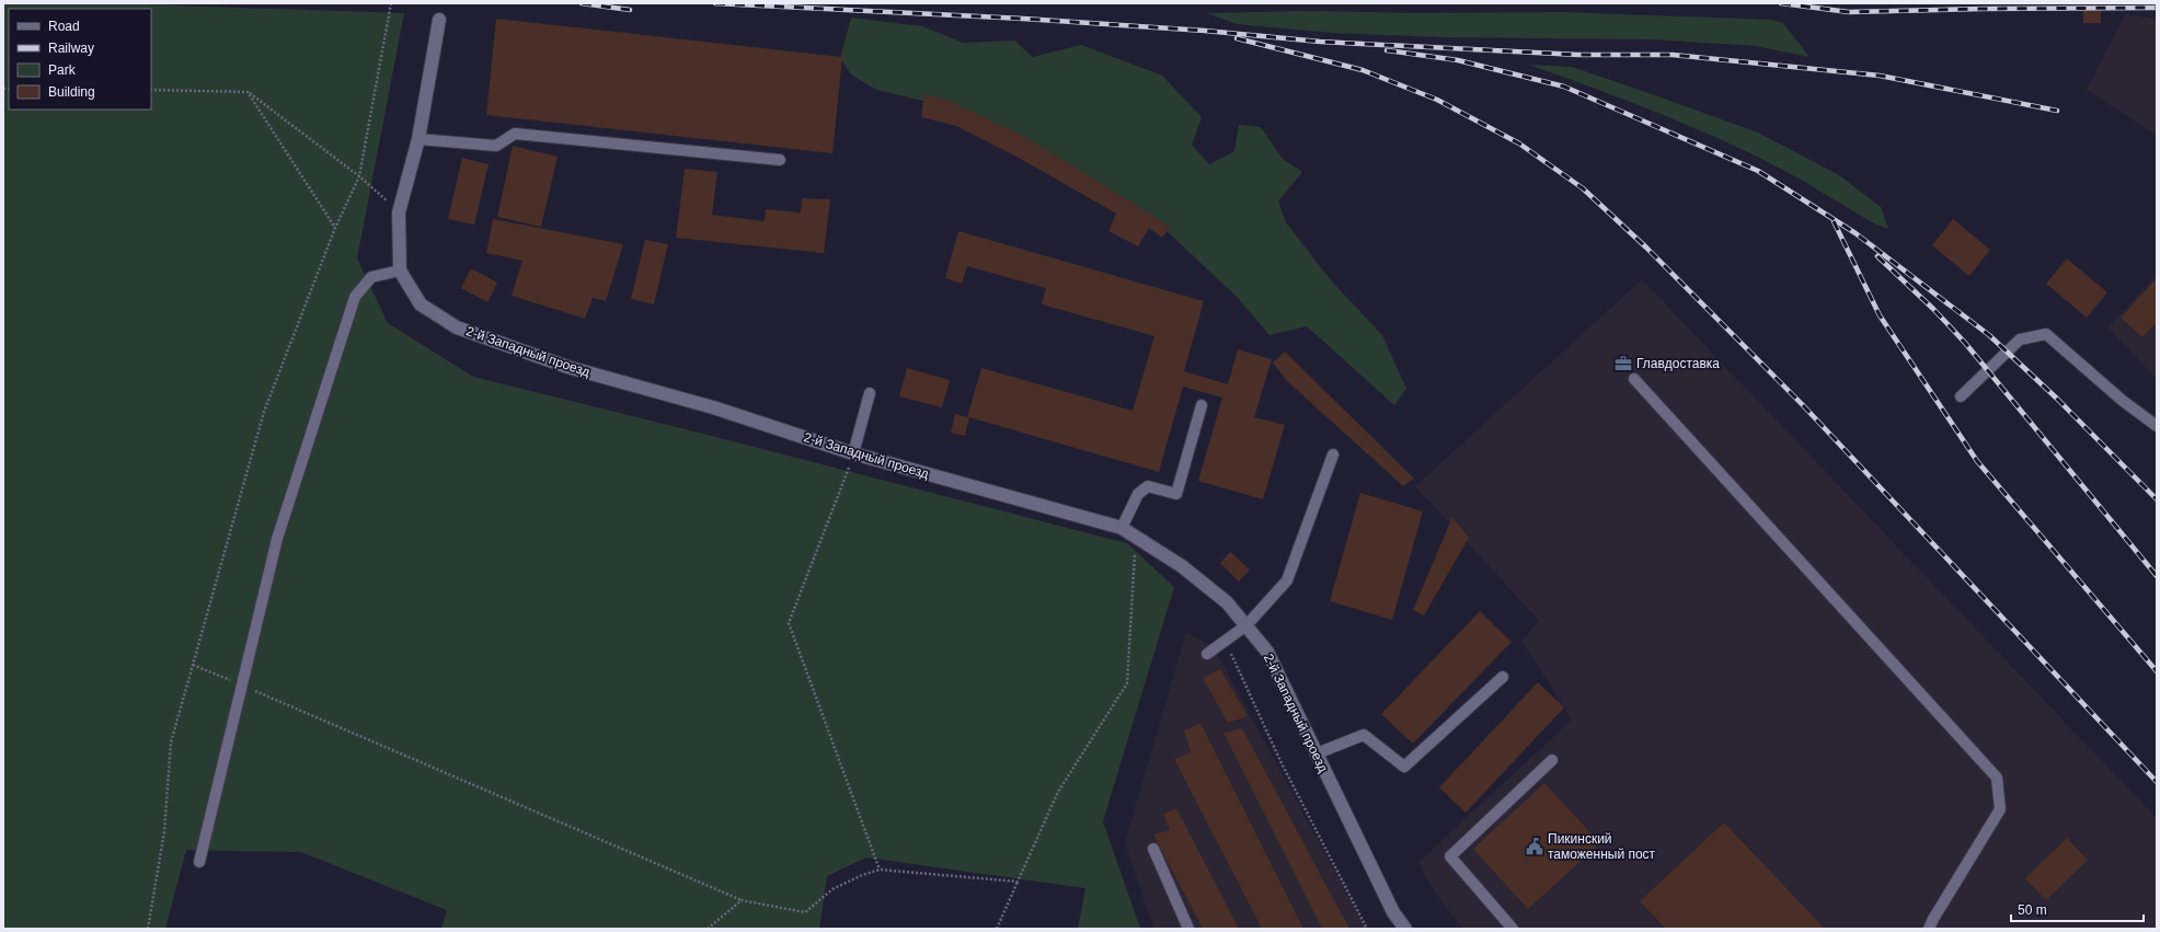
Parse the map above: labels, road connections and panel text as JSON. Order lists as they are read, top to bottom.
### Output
{
  "streets": {
    "street": ["2-й Западный проезд"]
  },
  "places": {
    "office": ["Главдоставка"],
    "public building": ["Пикинский таможенный пост"]
  },
  "legend": [
    "Road",
    "Railway",
    "Park",
    "Building"
  ],
  "scale_bar": "50 m"
}
